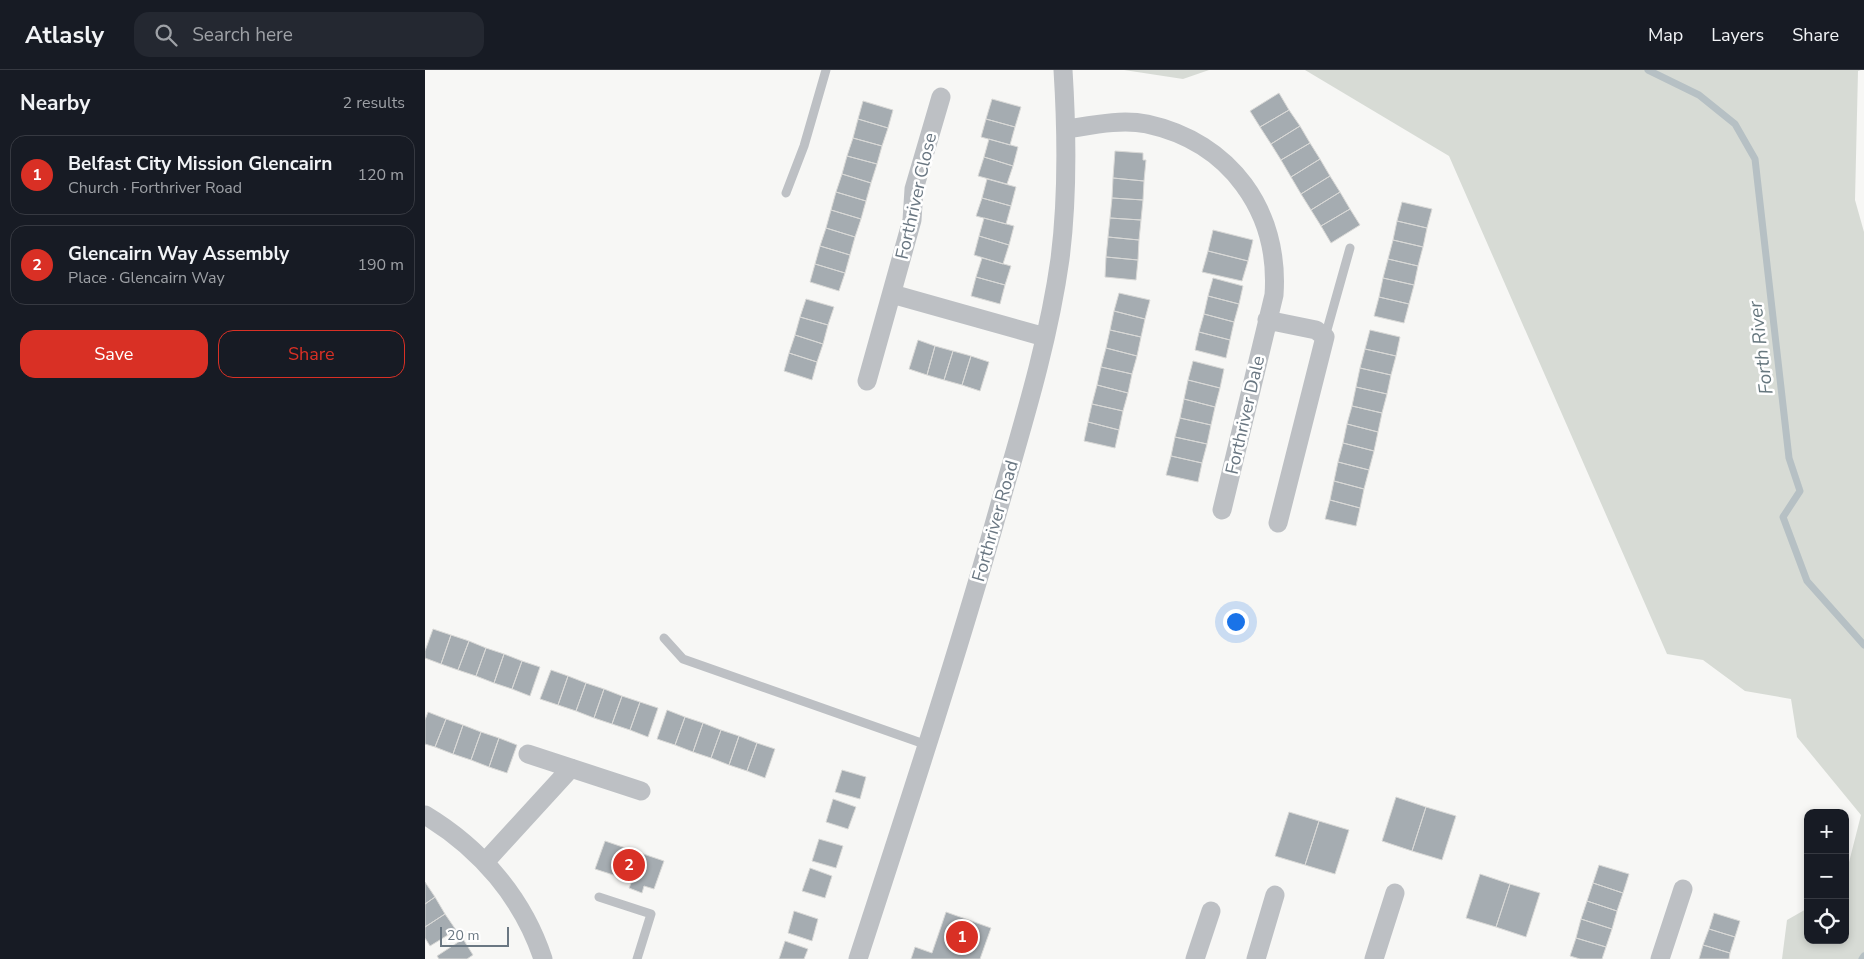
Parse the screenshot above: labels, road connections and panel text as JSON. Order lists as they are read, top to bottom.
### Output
{
  "streets": {
    "street": ["Forthriver Close", "Forthriver Dale", "Forthriver Road"]
  },
  "crossings": [
    ["Forthriver Dale", "Forthriver Road"]
  ],
  "water": ["Forth River"],
  "scale_bar": "20 m",
  "page": {
    "header": "Atlasly",
    "search": "Search here",
    "nav": ["Map", "Layers", "Share"],
    "heading": ["Nearby", "2 results"],
    "list": [
      {
        "mark": "1",
        "name": "Belfast City Mission Glencairn",
        "note": "Church · Forthriver Road",
        "value": "120 m"
      },
      {
        "mark": "2",
        "name": "Glencairn Way Assembly",
        "note": "Place · Glencairn Way",
        "value": "190 m"
      }
    ],
    "buttons": ["Save", "Share"],
    "map_buttons": ["+", "−"],
    "pins": ["2", "1"],
    "scale": "20 m"
  }
}
